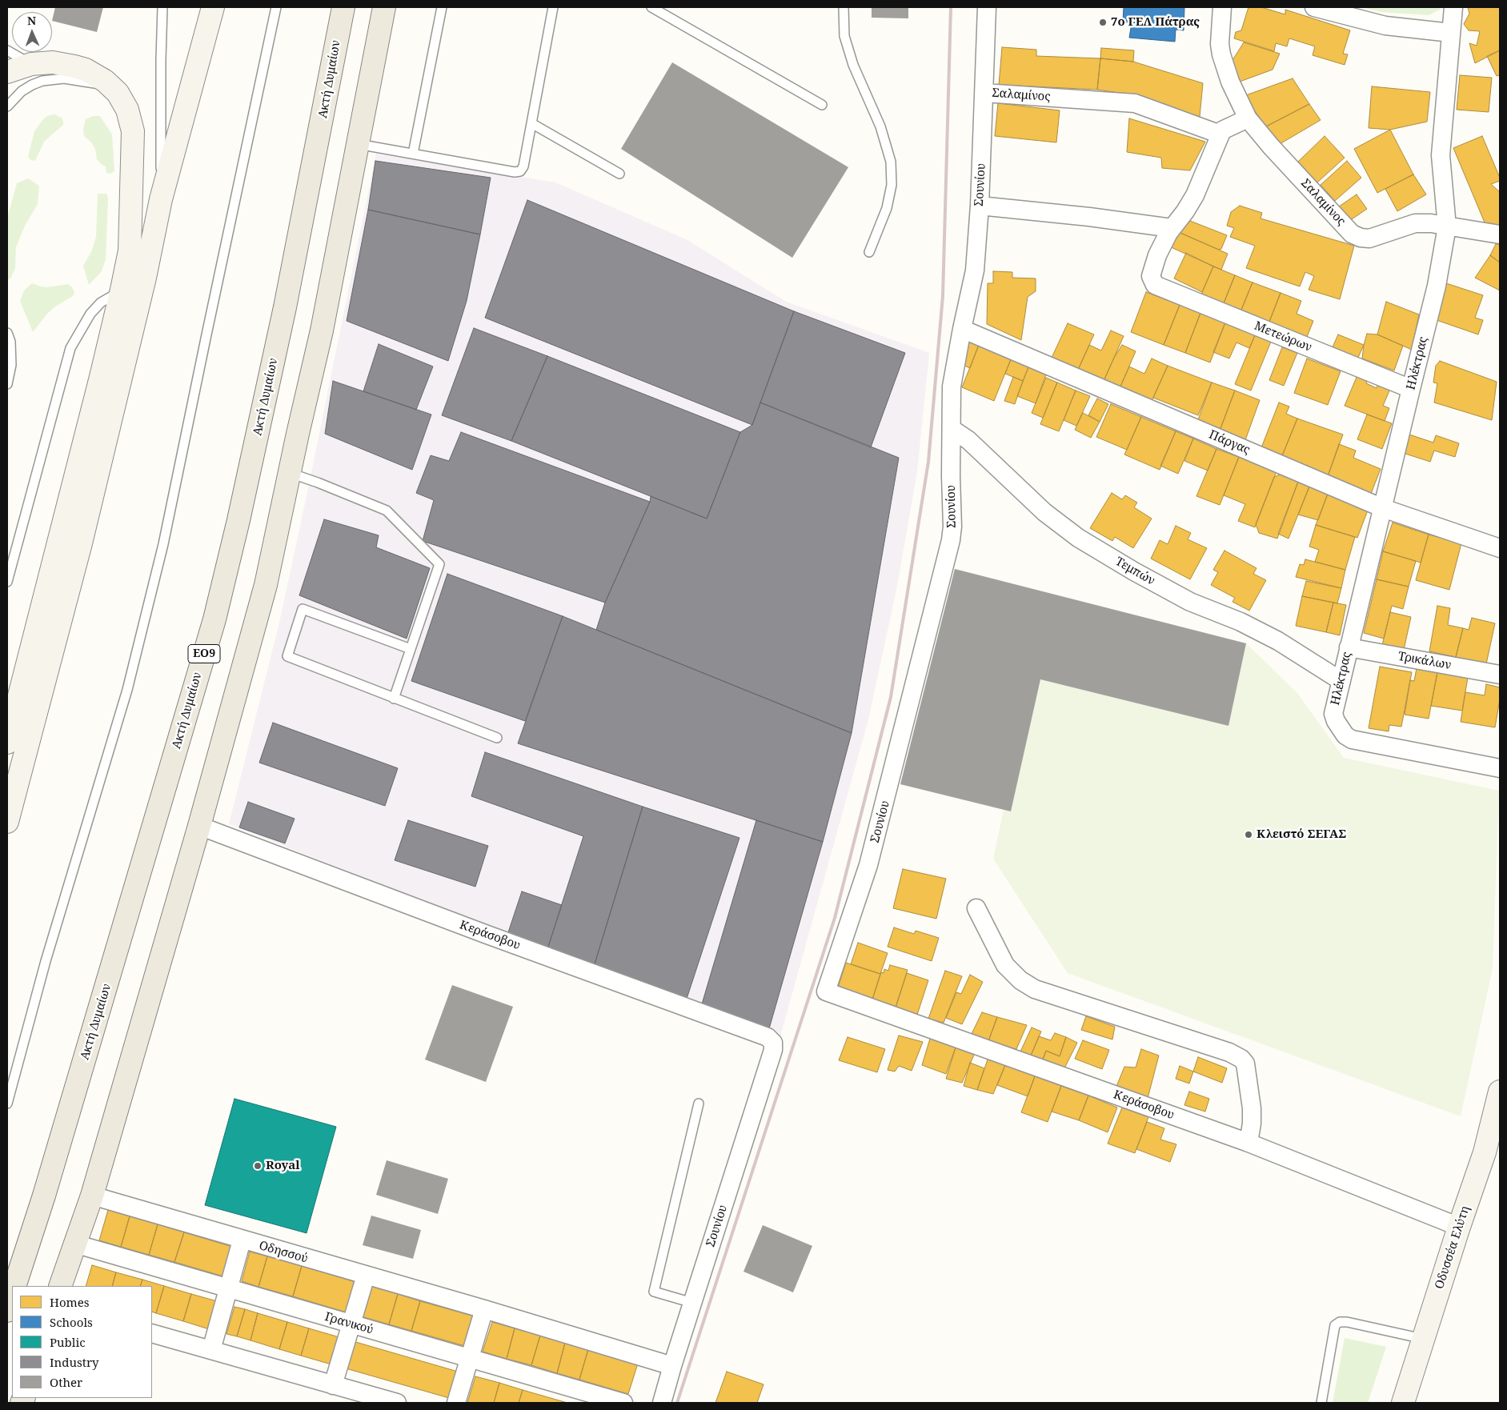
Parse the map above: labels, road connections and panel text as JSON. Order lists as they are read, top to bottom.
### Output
{
  "streets": {
    "main road": ["Ακτή Δυμαίων", "ΕΟ9", "Οδυσσέα Ελύτη"],
    "street": [
      "Σαλαμίνος",
      "Σουνίου",
      "Μετεώρων",
      "Ηλέκτρας",
      "Πάργας",
      "Τεμπών",
      "Τρικάλων",
      "Κεράσοβου",
      "Οδησσού",
      "Γρανικού"
    ]
  },
  "crossings": [
    ["Σαλαμίνος", "Σουνίου"],
    ["Σαλαμίνος", "Ηλέκτρας"],
    ["Σουνίου", "Πάργας"],
    ["Σουνίου", "Τεμπών"],
    ["Σουνίου", "Κεράσοβου"],
    ["Σουνίου", "Οδησσού"],
    ["Μετεώρων", "Ηλέκτρας"],
    ["Ηλέκτρας", "Πάργας"],
    ["Ηλέκτρας", "Τεμπών"],
    ["Ηλέκτρας", "Τρικάλων"],
    ["Κεράσοβου", "Οδυσσέα Ελύτη"]
  ],
  "places": ["7ο ΓΕΛ Πάτρας", "Κλειστό ΣΕΓΑΣ", "Royal"],
  "legend": [
    "Homes",
    "Schools",
    "Public",
    "Industry",
    "Other"
  ],
  "north": "top"
}
